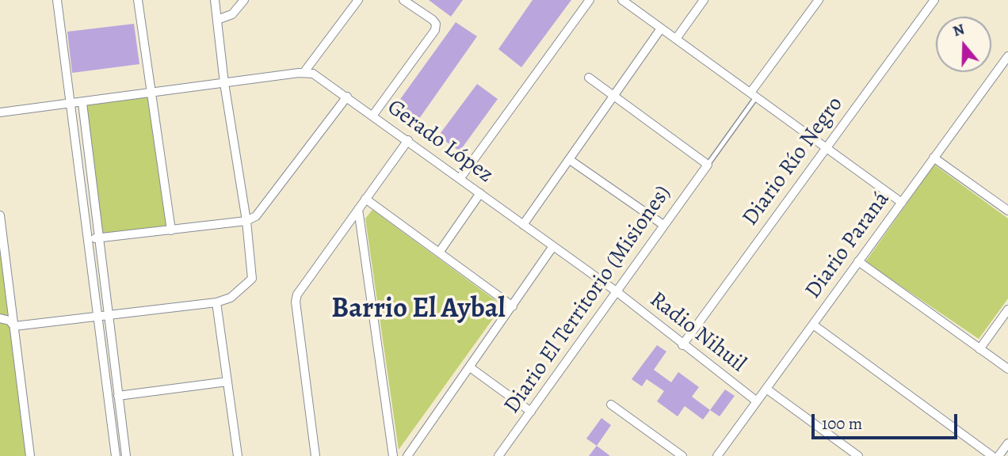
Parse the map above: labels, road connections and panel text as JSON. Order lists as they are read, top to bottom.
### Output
{
  "streets": {
    "street": [
      "Gerado López",
      "Diario Río Negro",
      "Diario Paraná",
      "Diario El Territorio (Misiones)",
      "Radio Nihuil"
    ]
  },
  "crossings": [
    ["Gerado López", "Diario El Territorio (Misiones)"],
    ["Gerado López", "Radio Nihuil"],
    ["Diario Río Negro", "Radio Nihuil"],
    ["Diario Paraná", "Radio Nihuil"],
    ["Diario El Territorio (Misiones)", "Radio Nihuil"]
  ],
  "districts": ["Barrio El Aybal"],
  "scale_bar": "100 m",
  "north": "top"
}
